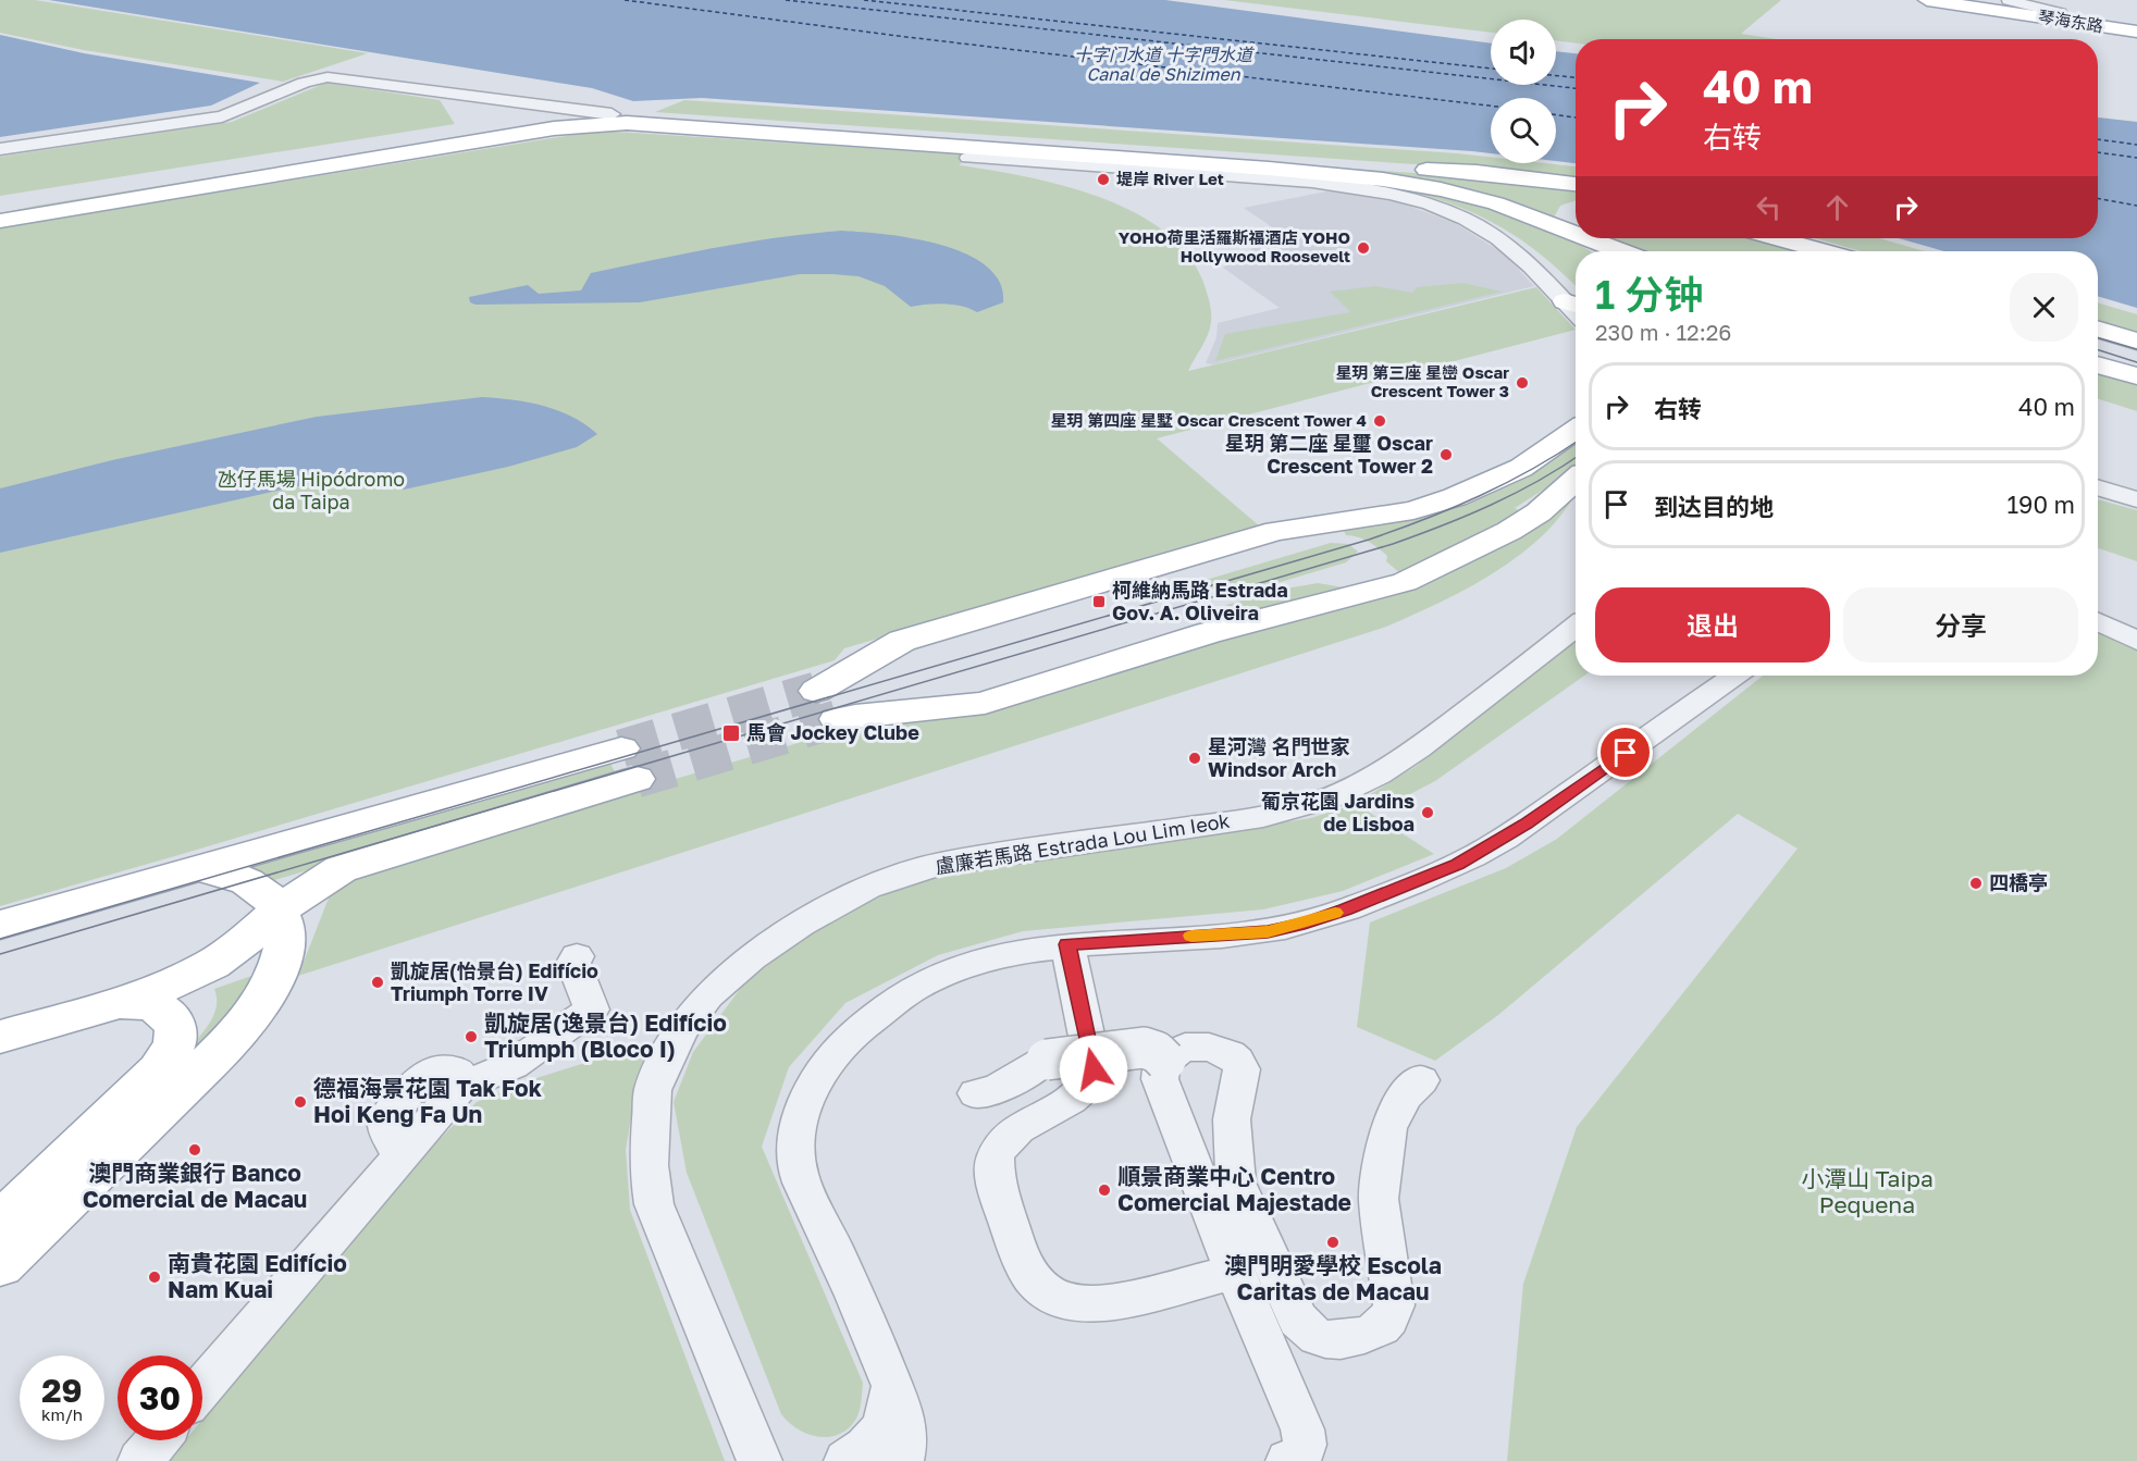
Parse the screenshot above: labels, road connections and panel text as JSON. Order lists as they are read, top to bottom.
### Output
{
  "streets": {
    "main road": ["琴海东路"],
    "street": ["盧廉若馬路 Estrada Lou Lim Ieok"]
  },
  "water": ["十字门水道 十字門水道 Canal de Shizimen"],
  "parks": ["氹仔馬場 Hipódromo da Taipa", "小潭山 Taipa Pequena"],
  "places": {
    "other": [
      "堤岸 River Let",
      "YOHO荷里活羅斯福酒店 YOHO Hollywood Roosevelt",
      "星玥 第三座 星巒 Oscar Crescent Tower 3",
      "星玥 第四座 星墅 Oscar Crescent Tower 4",
      "星玥 第二座 星璽 Oscar Crescent Tower 2",
      "星河灣 名門世家 Windsor Arch",
      "葡京花園 Jardins de Lisboa",
      "四橋亭",
      "凱旋居(怡景台) Edifício Triumph Torre IV",
      "凱旋居(逸景台) Edifício Triumph (Bloco I)",
      "德福海景花園 Tak Fok Hoi Keng Fa Un",
      "澳門商業銀行 Banco Comercial de Macau",
      "順景商業中心 Centro Comercial Majestade",
      "澳門明愛學校 Escola Caritas de Macau",
      "南貴花園 Edifício Nam Kuai"
    ],
    "transit": ["柯維納馬路 Estrada Gov. A. Oliveira", "馬會 Jockey Clube"]
  },
  "page": {
    "turn": ["40 m", "右转"],
    "heading": ["1 分钟", "230 m · 12:26"],
    "list": [
      {
        "name": "右转",
        "value": "40 m"
      },
      {
        "name": "到达目的地",
        "value": "190 m"
      }
    ],
    "buttons": ["退出", "分享"],
    "speed": "29 km/h",
    "limit": "30"
  }
}
